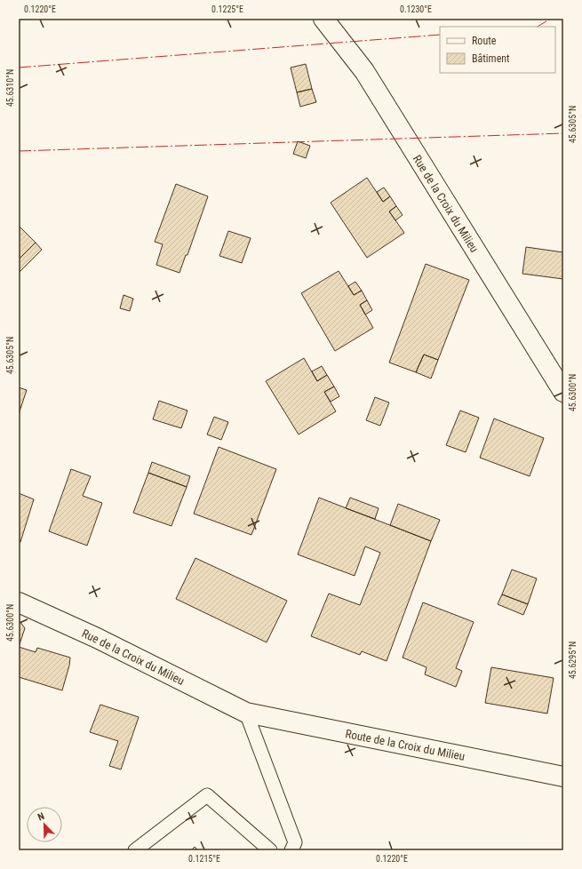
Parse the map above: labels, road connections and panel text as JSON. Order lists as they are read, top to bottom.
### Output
{
  "streets": {
    "street": ["Rue de la Croix du Milieu", "Route de la Croix du Milieu"]
  },
  "crossings": [
    ["Rue de la Croix du Milieu", "Route de la Croix du Milieu"]
  ],
  "legend": ["Route", "Bâtiment"],
  "north": "top left",
  "coordinates": [
    "0.1220°E",
    "0.1225°E",
    "0.1230°E",
    "45.6310°N",
    "45.6305°N",
    "45.6300°N",
    "45.6295°N",
    "0.1215°E"
  ]
}
